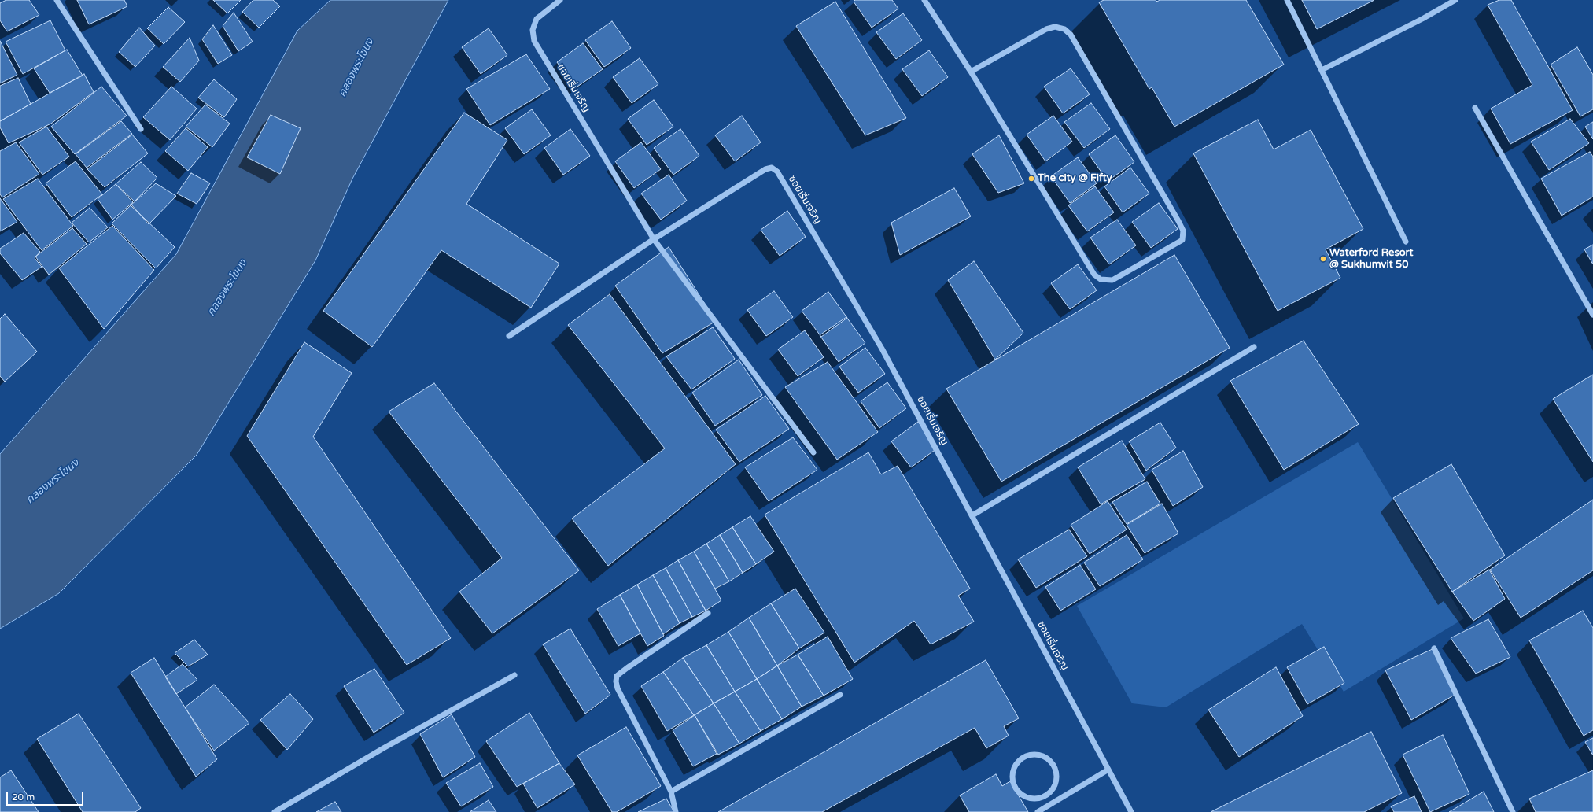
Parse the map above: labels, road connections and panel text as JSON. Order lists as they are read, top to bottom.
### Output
{
  "streets": {
    "street": ["ซอยเริ่มเจริญ"]
  },
  "water": ["คลองพระโขนง"],
  "places": ["The city @ Fifty", "Waterford Resort @ Sukhumvit 50"],
  "scale_bar": "20 m"
}
